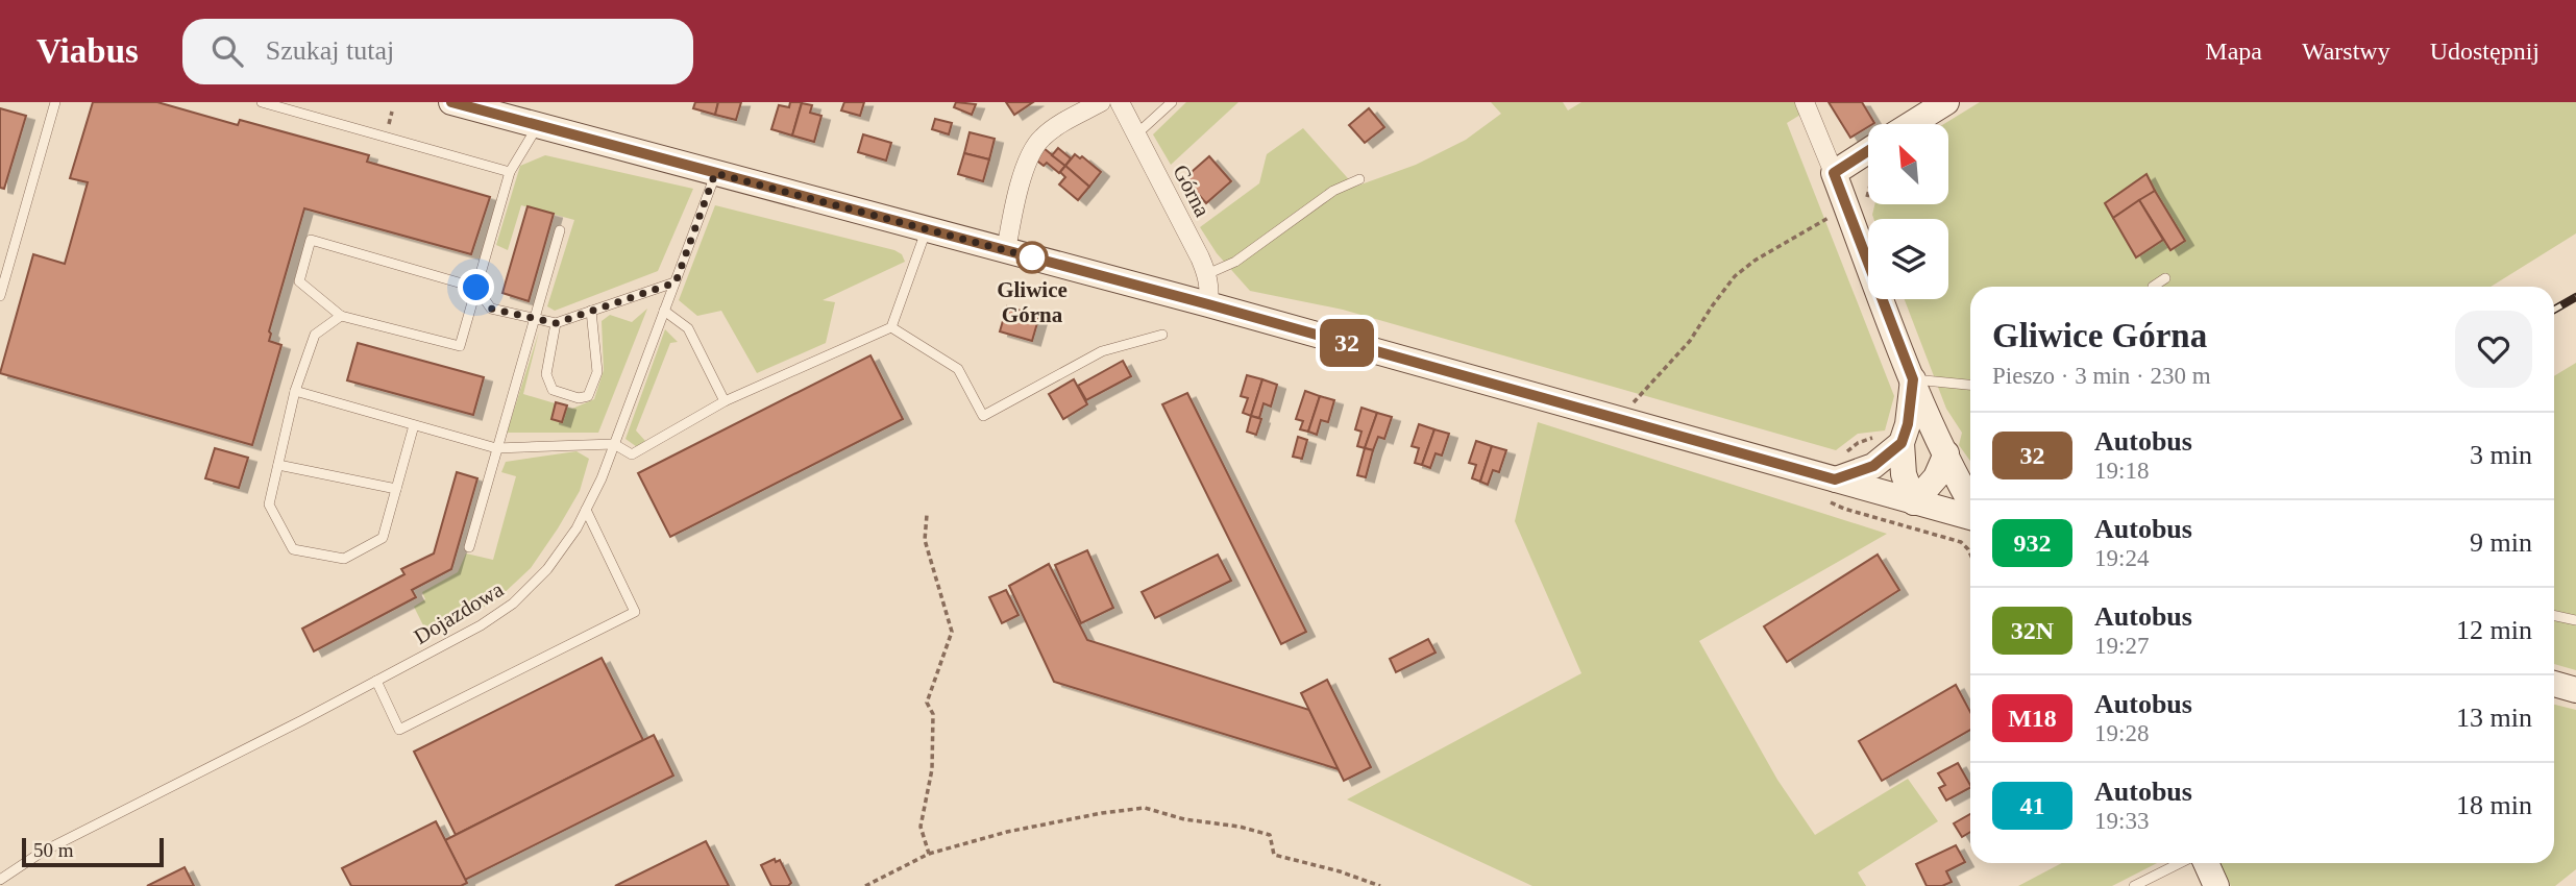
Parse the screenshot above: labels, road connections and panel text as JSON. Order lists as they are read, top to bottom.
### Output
{
  "streets": {
    "street": ["Górna"],
    "lane": ["Dojazdowa"]
  },
  "places": ["Gliwice Górna"],
  "lines": ["bus line 32"],
  "scale_bar": "50 m",
  "north": "top left",
  "page": {
    "header": "Viabus",
    "search": "Szukaj tutaj",
    "nav": ["Mapa", "Warstwy", "Udostępnij"],
    "on_map": "32",
    "heading": ["Gliwice Górna", "Pieszo · 3 min · 230 m"],
    "list": [
      {
        "mark": "32",
        "name": "Autobus",
        "note": "19:18",
        "value": "3 min"
      },
      {
        "mark": "932",
        "name": "Autobus",
        "note": "19:24",
        "value": "9 min"
      },
      {
        "mark": "32N",
        "name": "Autobus",
        "note": "19:27",
        "value": "12 min"
      },
      {
        "mark": "M18",
        "name": "Autobus",
        "note": "19:28",
        "value": "13 min"
      },
      {
        "mark": "41",
        "name": "Autobus",
        "note": "19:33",
        "value": "18 min"
      }
    ],
    "scale": "50 m"
  }
}
